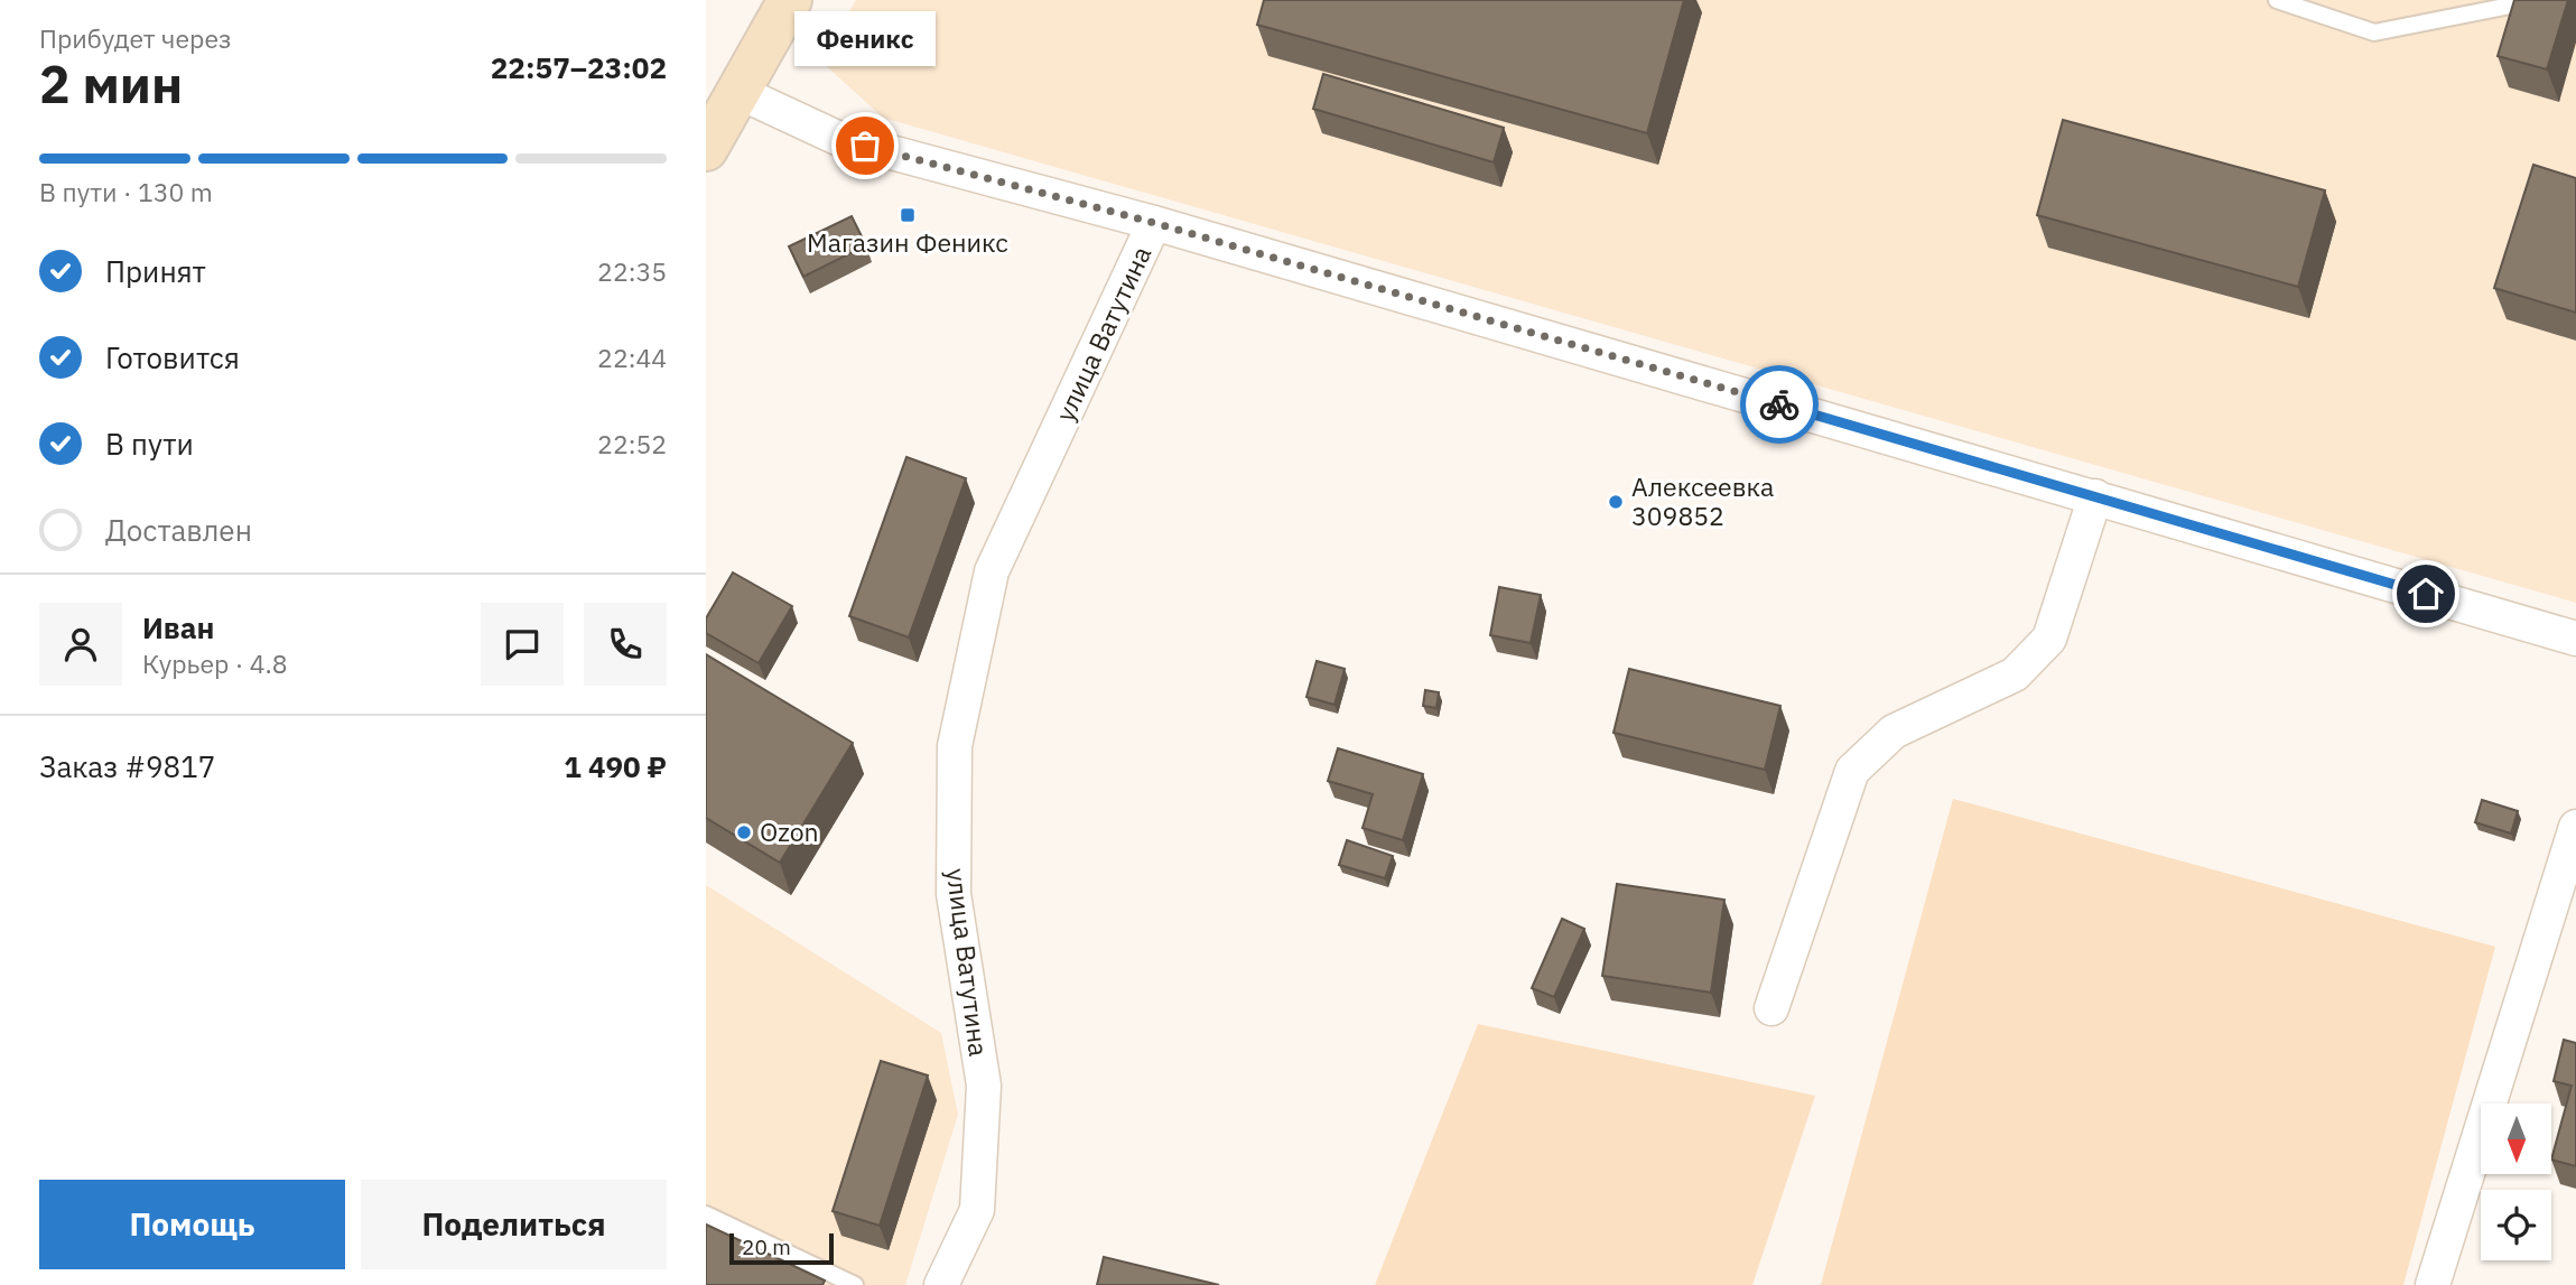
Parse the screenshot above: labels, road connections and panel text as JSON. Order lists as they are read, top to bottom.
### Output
{
  "streets": {
    "street": ["улица Ватутина"]
  },
  "places": {
    "other": ["Феникс", "Алексеевка 309852", "Ozon"],
    "transit": ["Магазин Феникс"]
  },
  "scale_bar": "20 m",
  "north": "bottom",
  "page": {
    "heading": ["2 мин", "Прибудет через", "22:57–23:02"],
    "panel": [
      "Иван",
      "Курьер · 4.8",
      "Заказ #9817",
      "1 490 ₽"
    ],
    "bubble": "Феникс",
    "bar": "В пути · 130 m",
    "list": [
      ["Принят", "22:35"],
      ["Готовится", "22:44"],
      ["В пути", "22:52"],
      "Доставлен"
    ],
    "buttons": ["Помощь", "Поделиться"],
    "scale": "20 m"
  }
}
